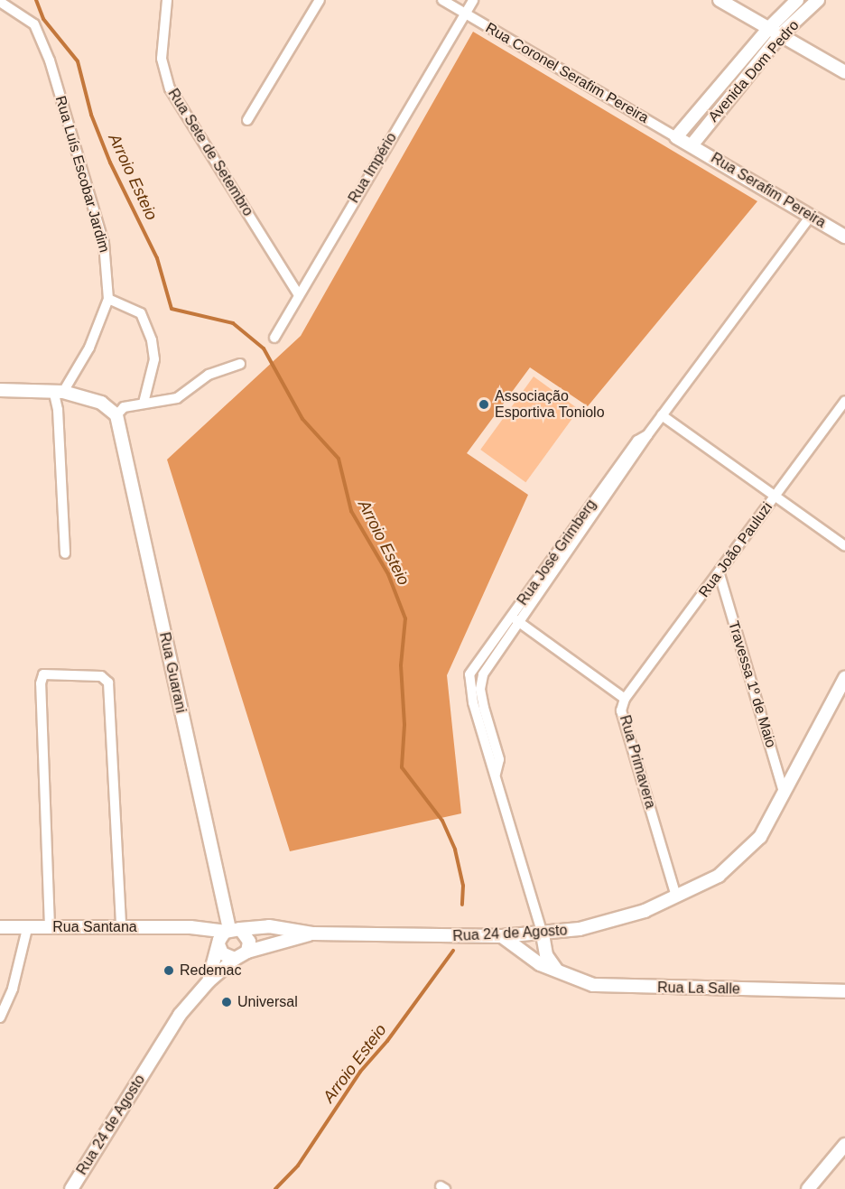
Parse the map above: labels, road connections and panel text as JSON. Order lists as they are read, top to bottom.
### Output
{
  "streets": {
    "street": [
      "Avenida Dom Pedro",
      "Rua Coronel Serafim Pereira",
      "Rua Sete de Setembro",
      "Rua Império",
      "Rua Luís Escobar Jardim",
      "Rua Serafim Pereira",
      "Rua João Pauluzi",
      "Rua José Grimberg",
      "Rua Guarani",
      "Travessa 1º de Maio",
      "Rua Primavera",
      "Rua Santana",
      "Rua 24 de Agosto",
      "Rua La Salle"
    ]
  },
  "crossings": [
    ["Avenida Dom Pedro", "Rua Coronel Serafim Pereira"],
    ["Avenida Dom Pedro", "Rua Serafim Pereira"],
    ["Rua Coronel Serafim Pereira", "Rua Império"],
    ["Rua Coronel Serafim Pereira", "Rua Serafim Pereira"],
    ["Rua Sete de Setembro", "Rua Império"],
    ["Rua Serafim Pereira", "Rua José Grimberg"],
    ["Rua João Pauluzi", "Travessa 1º de Maio"],
    ["Rua João Pauluzi", "Rua Primavera"],
    ["Rua José Grimberg", "Rua Primavera"],
    ["Rua Guarani", "Rua Santana"],
    ["Rua Guarani", "Rua 24 de Agosto"],
    ["Travessa 1º de Maio", "Rua 24 de Agosto"],
    ["Rua Primavera", "Rua 24 de Agosto"],
    ["Rua Santana", "Rua 24 de Agosto"],
    ["Rua 24 de Agosto", "Rua La Salle"]
  ],
  "water": ["Arroio Esteio"],
  "places": ["Associação Esportiva Toniolo", "Redemac", "Universal"]
}
